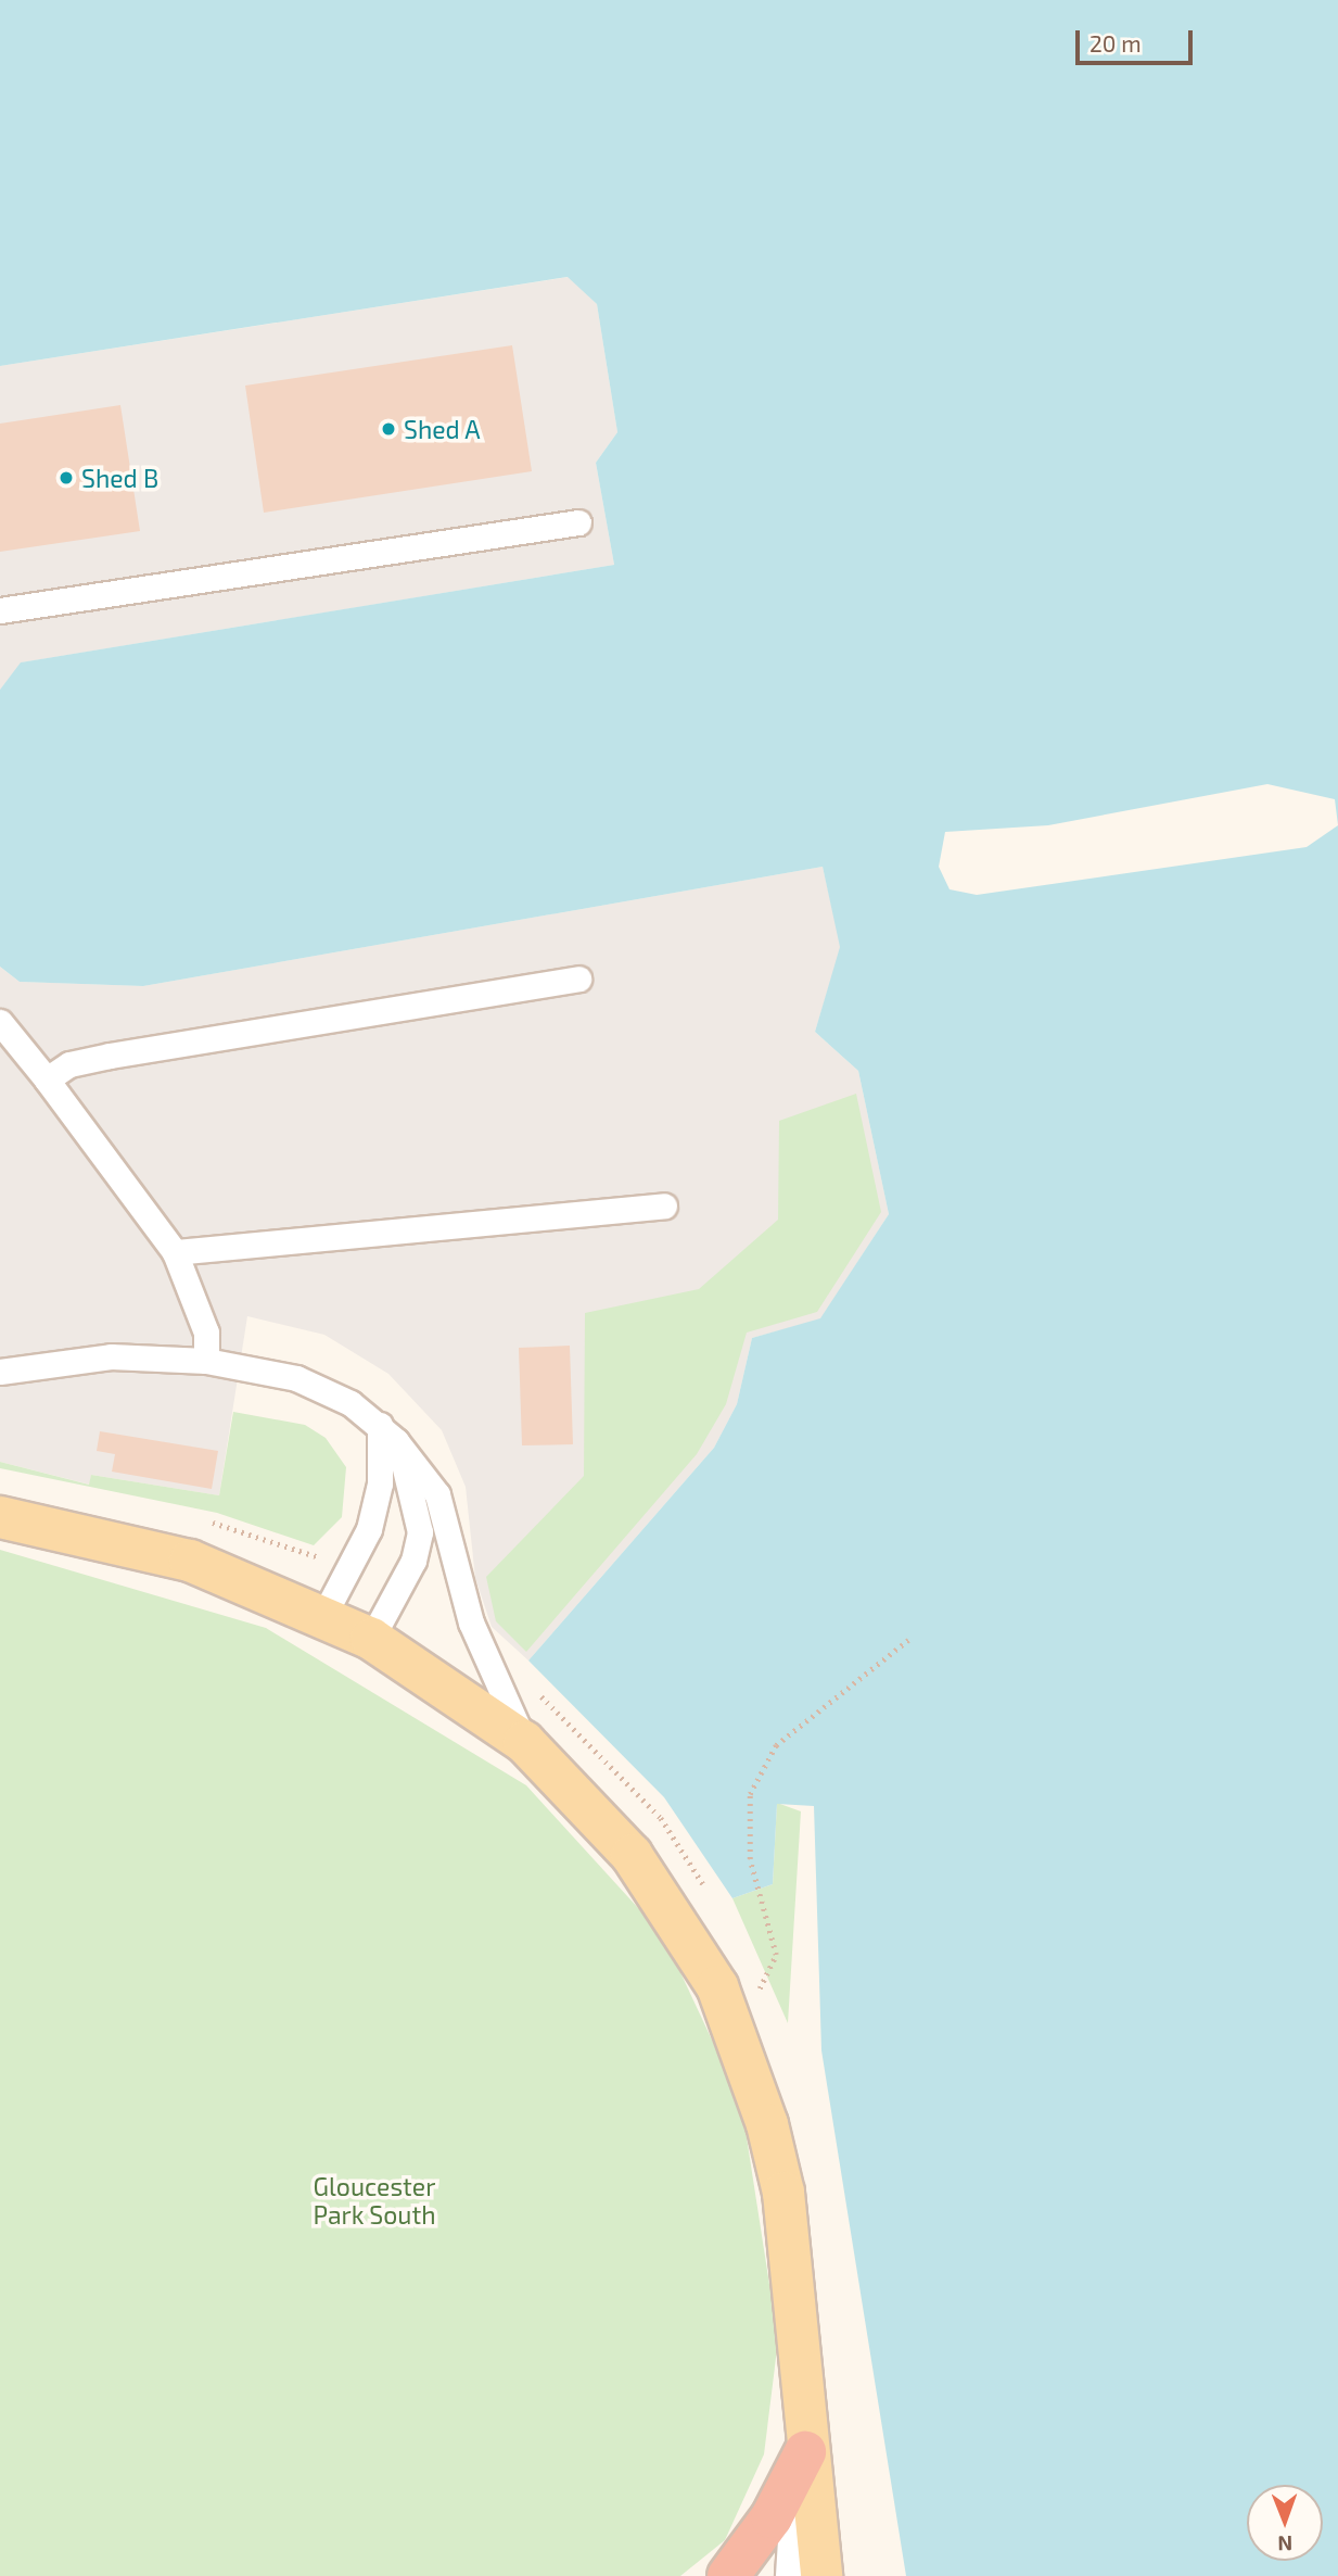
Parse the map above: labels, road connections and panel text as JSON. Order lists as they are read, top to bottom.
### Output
{
  "parks": ["Gloucester Park South"],
  "places": ["Shed A", "Shed B"],
  "scale_bar": "20 m",
  "north": "bottom"
}
